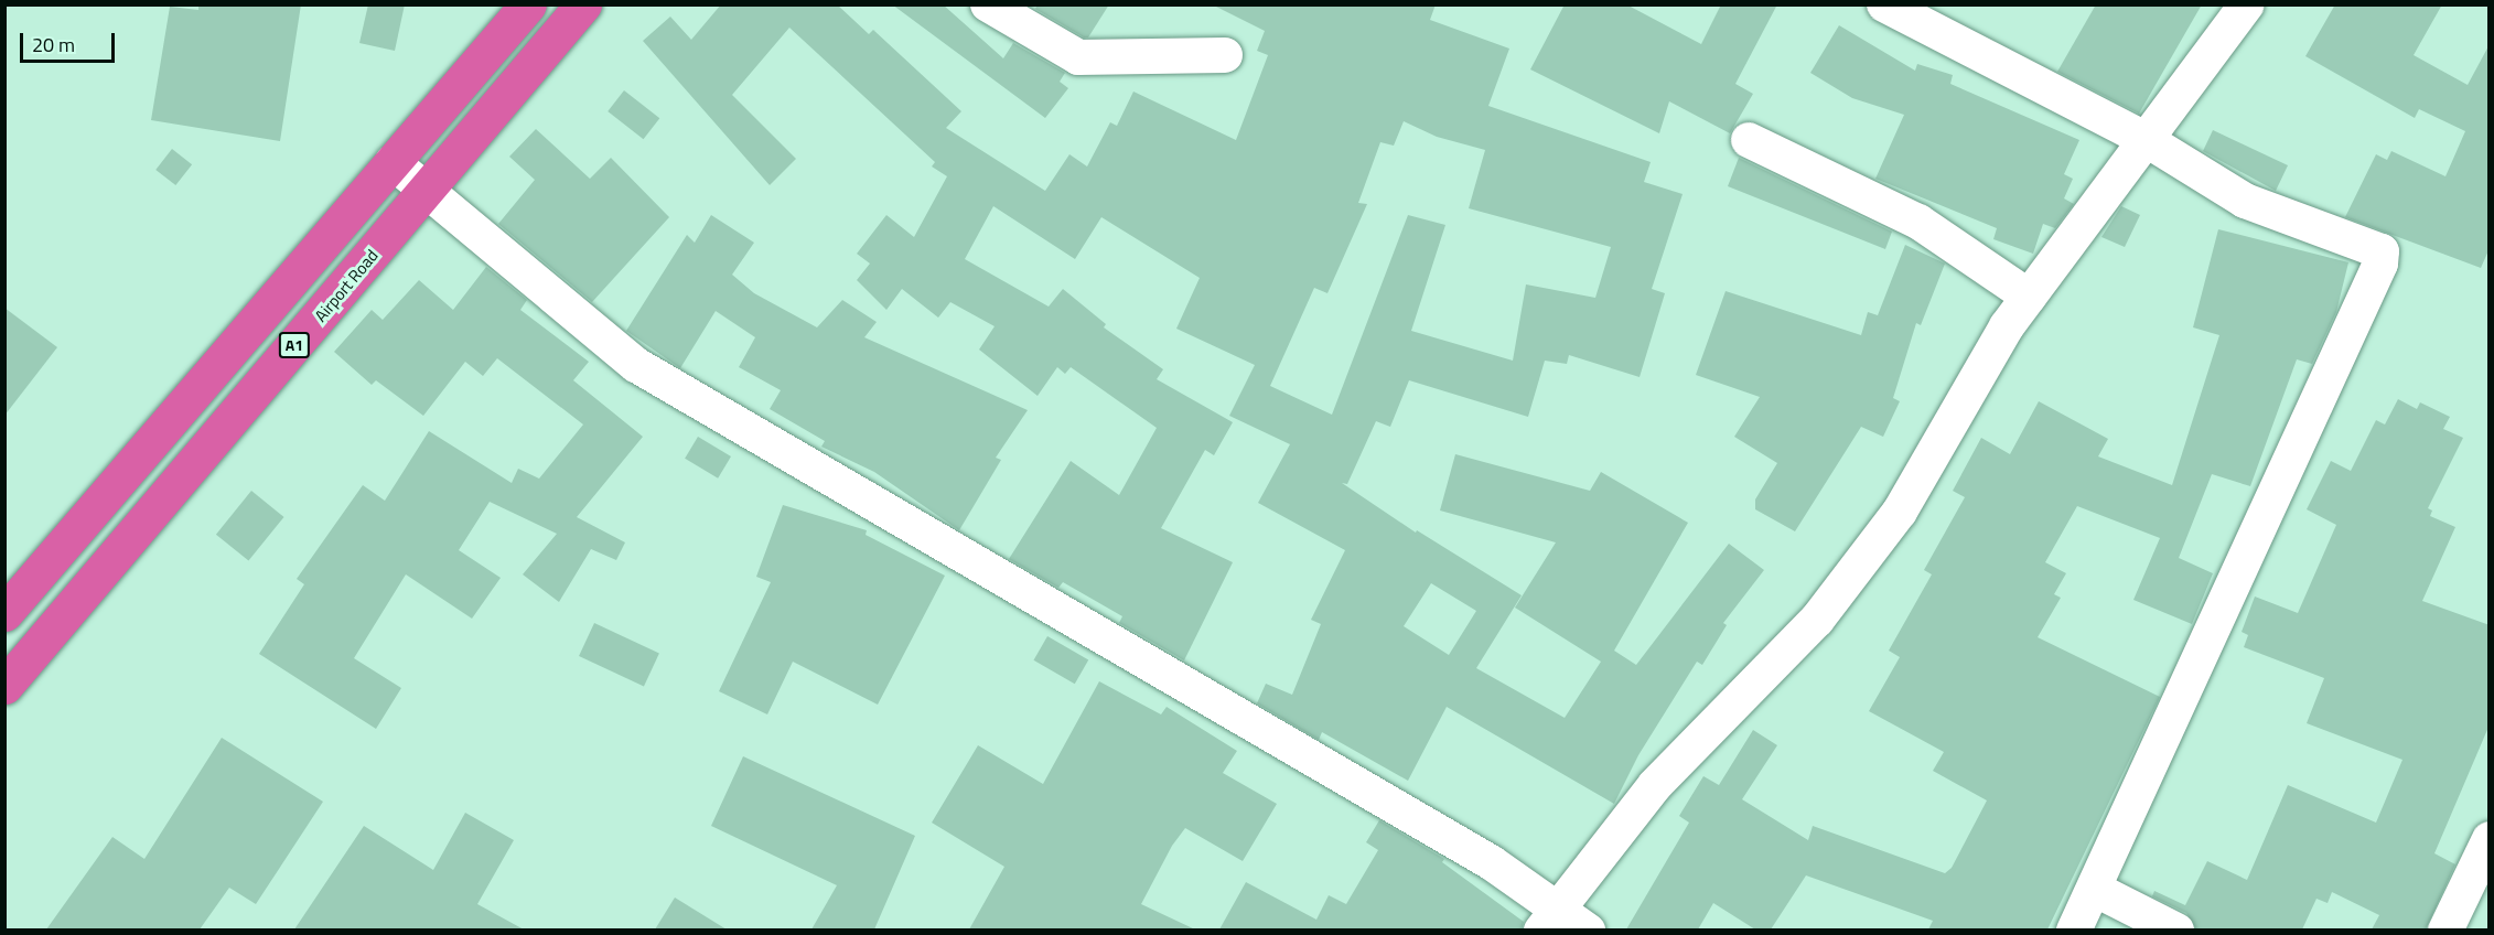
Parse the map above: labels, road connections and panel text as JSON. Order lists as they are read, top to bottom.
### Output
{
  "streets": {
    "highway": ["Airport Road", "A1"]
  },
  "scale_bar": "20 m"
}
